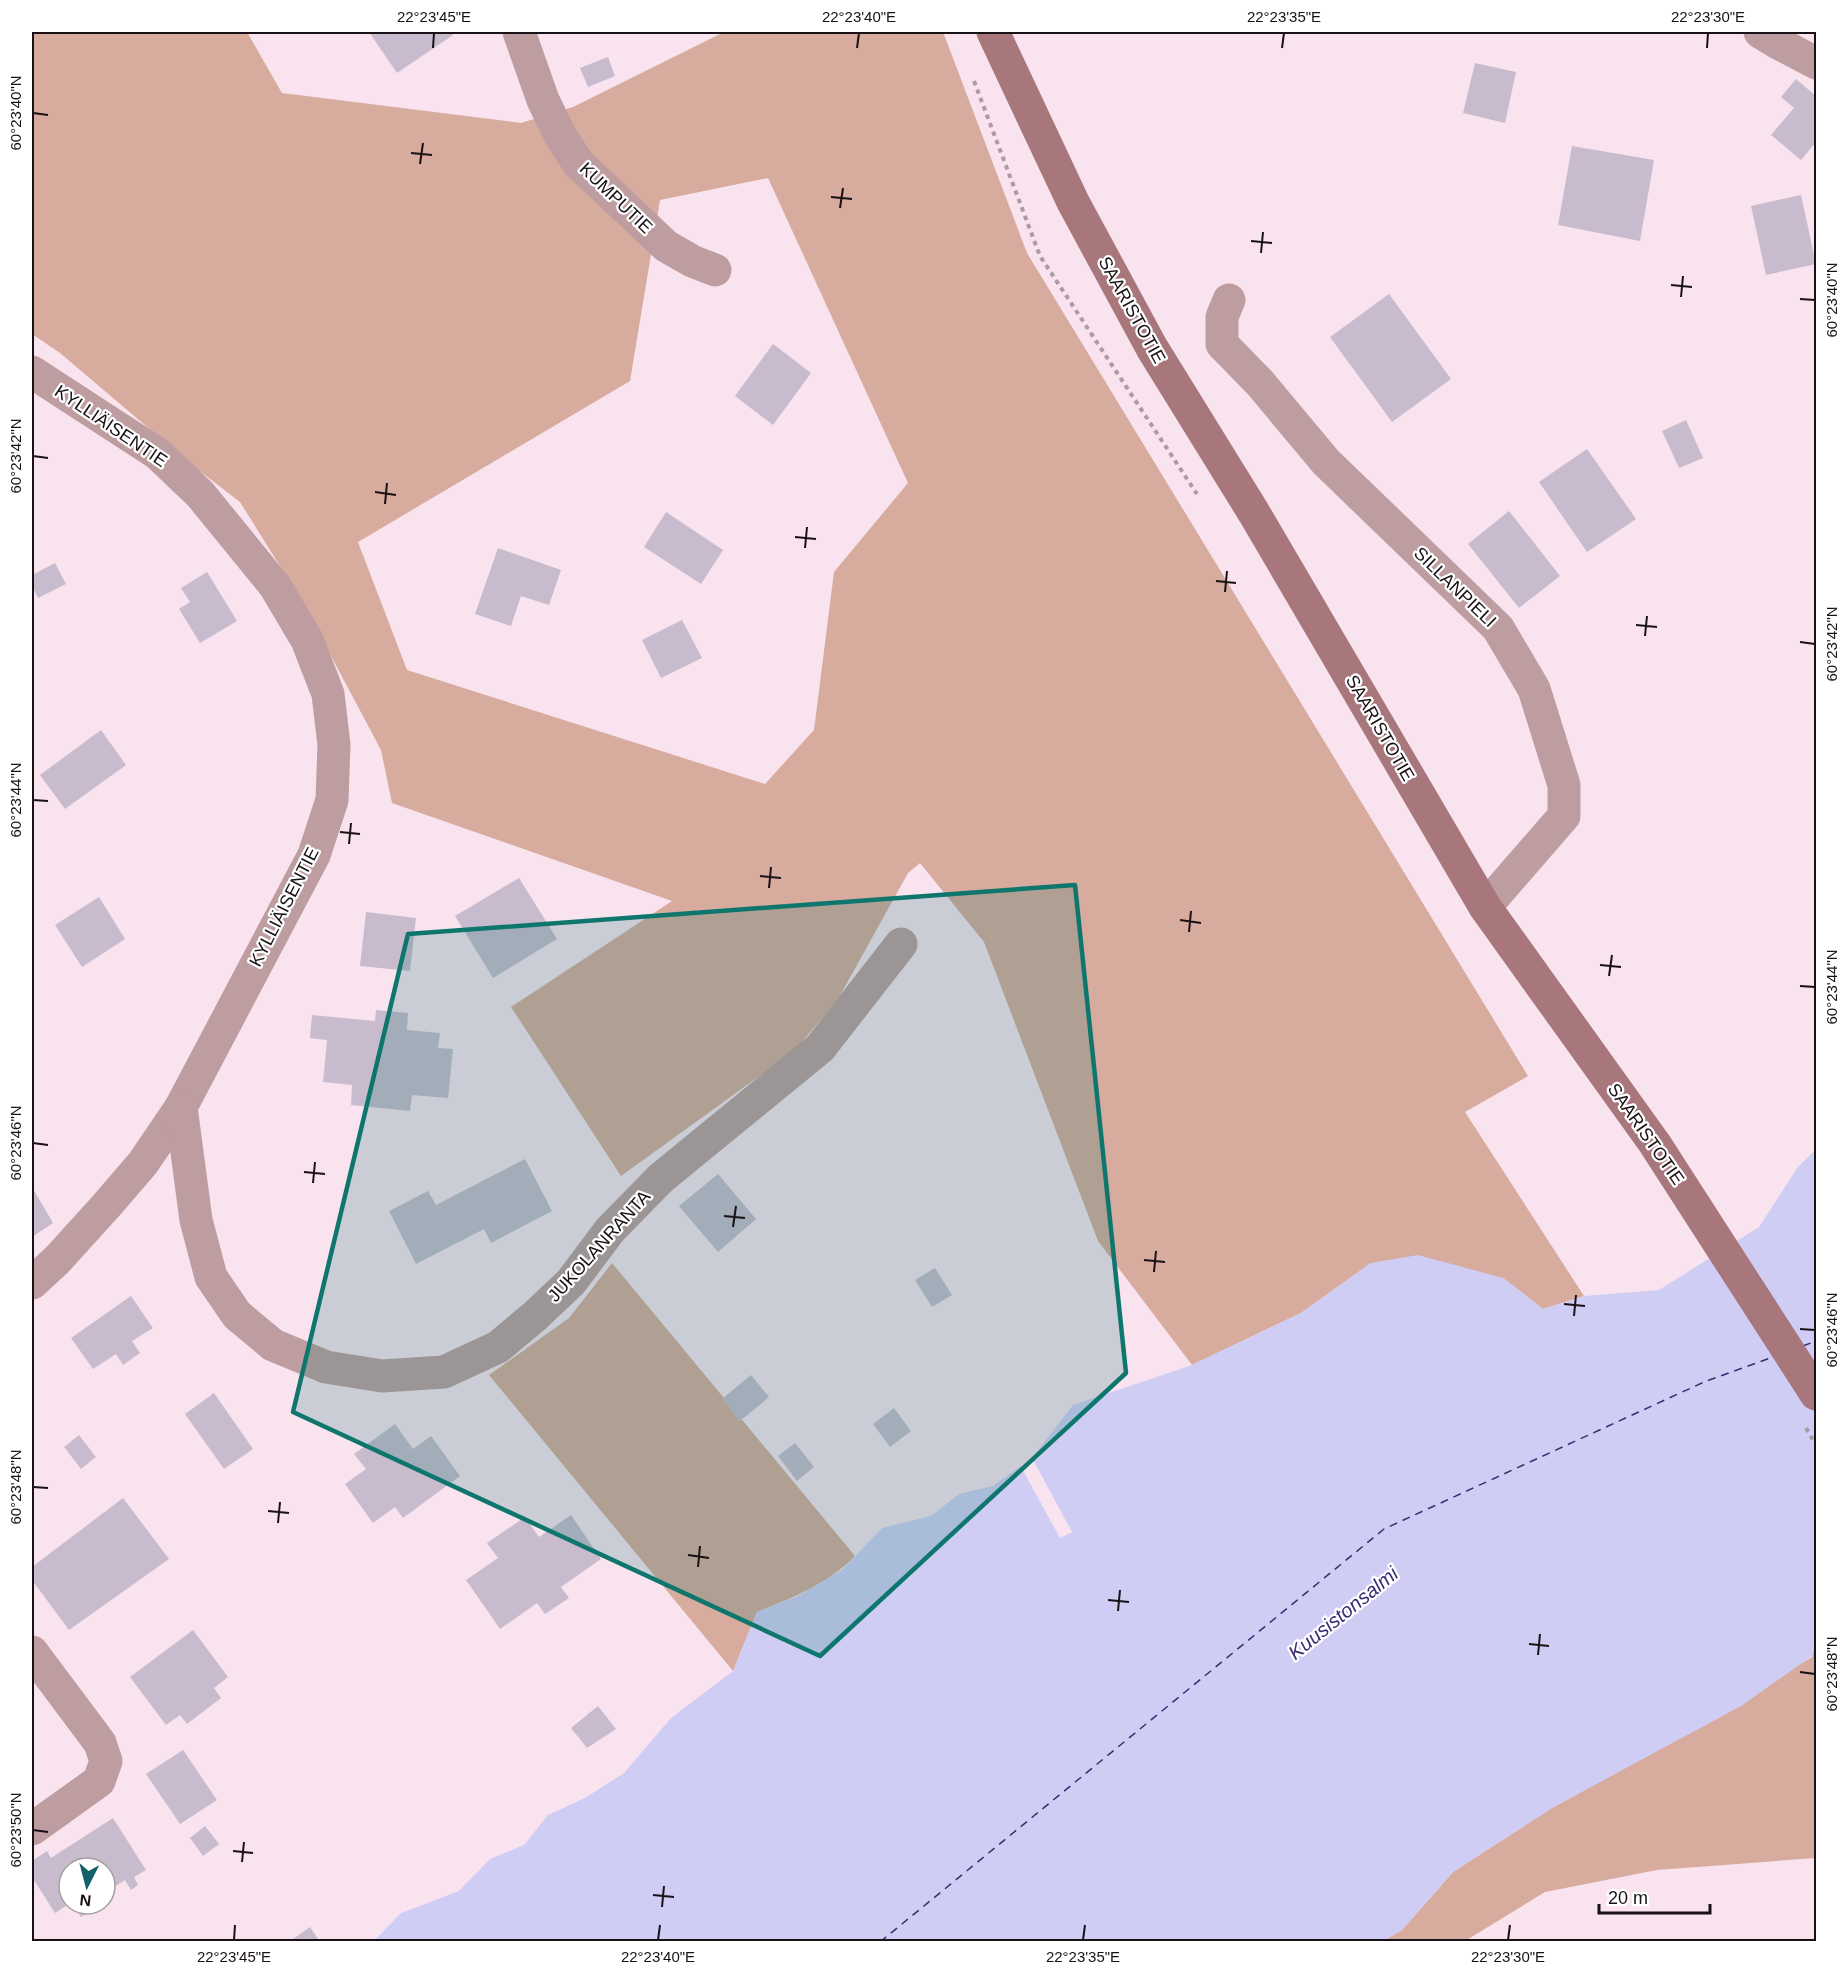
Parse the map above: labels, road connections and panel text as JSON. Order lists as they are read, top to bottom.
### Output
{
  "streets": {
    "main road": ["SAARISTOTIE"],
    "street": [
      "KUMPUTIE",
      "KYLLIÄISENTIE",
      "SILLANPIELI",
      "JUKOLANRANTA"
    ]
  },
  "crossings": [
    ["SAARISTOTIE", "SILLANPIELI"],
    ["KYLLIÄISENTIE", "JUKOLANRANTA"]
  ],
  "water": ["Kuusistonsalmi"],
  "scale_bar": "20 m",
  "north": "bottom",
  "coordinates": [
    "22°23'45\"E",
    "22°23'40\"E",
    "22°23'35\"E",
    "22°23'30\"E",
    "60°23'40\"N",
    "60°23'42\"N",
    "60°23'44\"N",
    "60°23'46\"N",
    "60°23'48\"N",
    "60°23'50\"N"
  ]
}
